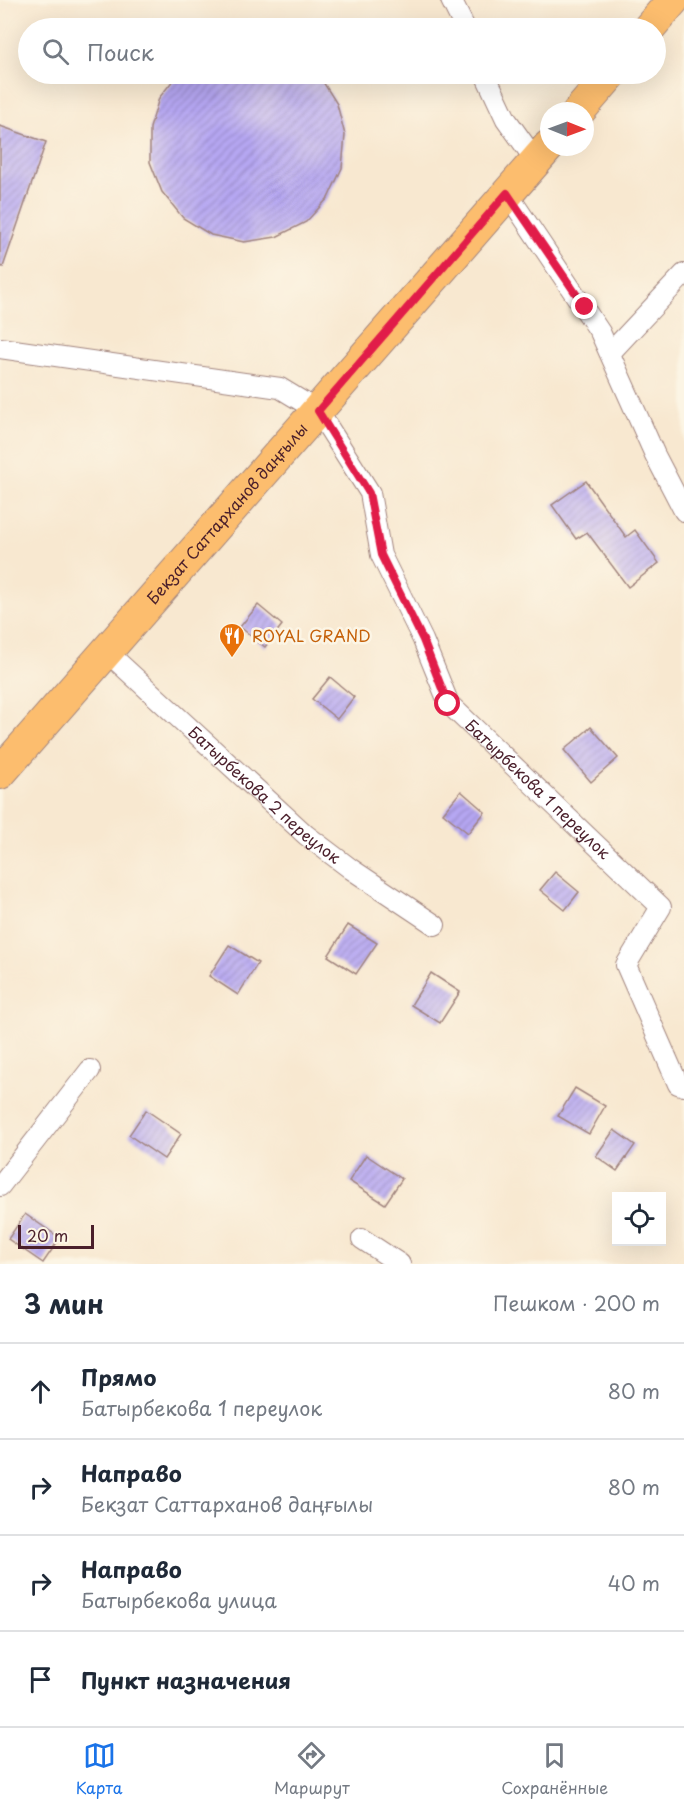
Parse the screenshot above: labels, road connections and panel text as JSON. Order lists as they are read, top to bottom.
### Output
{
  "streets": {
    "main road": ["Бекзат Саттарханов даңғылы"],
    "street": ["Батырбекова 1 переулок", "Батырбекова 2 переулок"]
  },
  "crossings": [
    ["Бекзат Саттарханов даңғылы", "Батырбекова 1 переулок"],
    ["Бекзат Саттарханов даңғылы", "Батырбекова 2 переулок"]
  ],
  "places": {
    "restaurant": ["ROYAL GRAND"]
  },
  "scale_bar": "20 m",
  "north": "right",
  "page": {
    "search": "Поиск",
    "scale": "20 m",
    "heading": ["3 мин", "Пешком · 200 m"],
    "list": [
      ["Прямо", "Батырбекова 1 переулок", "80 m"],
      ["Направо", "Бекзат Саттарханов даңғылы", "80 m"],
      ["Направо", "Батырбекова улица", "40 m"],
      "Пункт назначения"
    ],
    "nav": ["Карта", "Маршрут", "Сохранённые"]
  }
}
